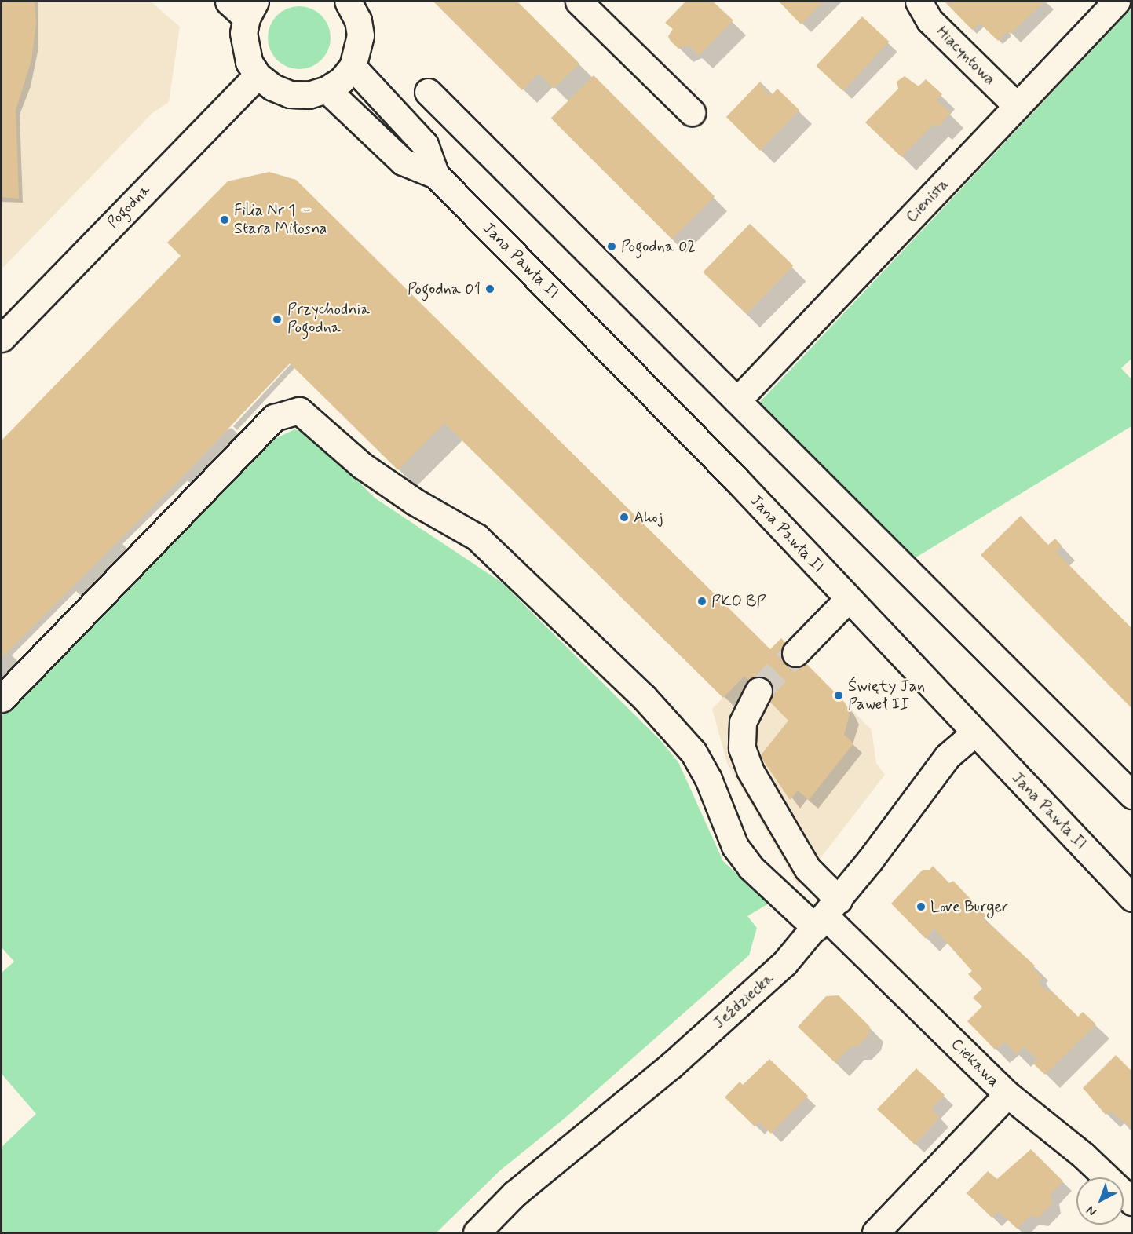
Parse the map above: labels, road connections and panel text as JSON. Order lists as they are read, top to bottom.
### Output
{
  "streets": {
    "street": [
      "Hiacyntowa",
      "Cienista",
      "Pogodna",
      "Jana Pawła II",
      "Jeździecka",
      "Ciekawa"
    ]
  },
  "crossings": [
    ["Hiacyntowa", "Cienista"],
    ["Jana Pawła II", "Jeździecka"],
    ["Jeździecka", "Ciekawa"]
  ],
  "places": [
    "Filia Nr 1 – Stara Miłosna",
    "Pogodna 02",
    "Pogodna 01",
    "Przychodnia Pogodna",
    "Ahoj",
    "PKO BP",
    "Święty Jan Paweł II",
    "Love Burger"
  ],
  "north": "bottom left"
}
